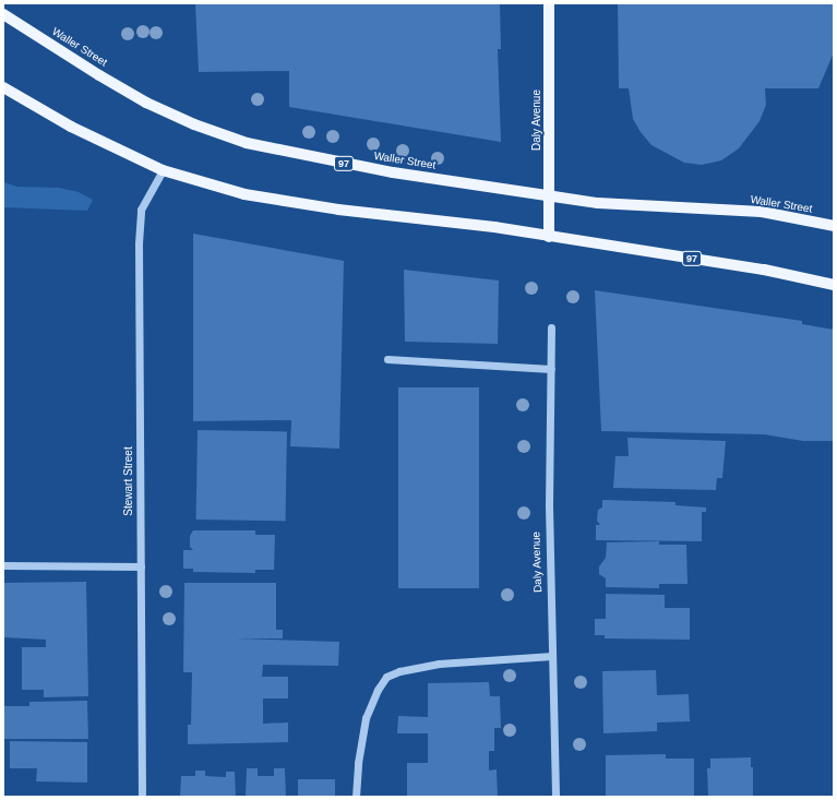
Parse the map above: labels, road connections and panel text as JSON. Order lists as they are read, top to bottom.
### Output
{
  "streets": {
    "main road": ["Waller Street", "Daly Avenue", "97"],
    "street": ["Stewart Street"]
  },
  "crossings": [
    ["Waller Street", "Daly Avenue"],
    ["Daly Avenue", "97"],
    ["97", "Stewart Street"]
  ]
}
